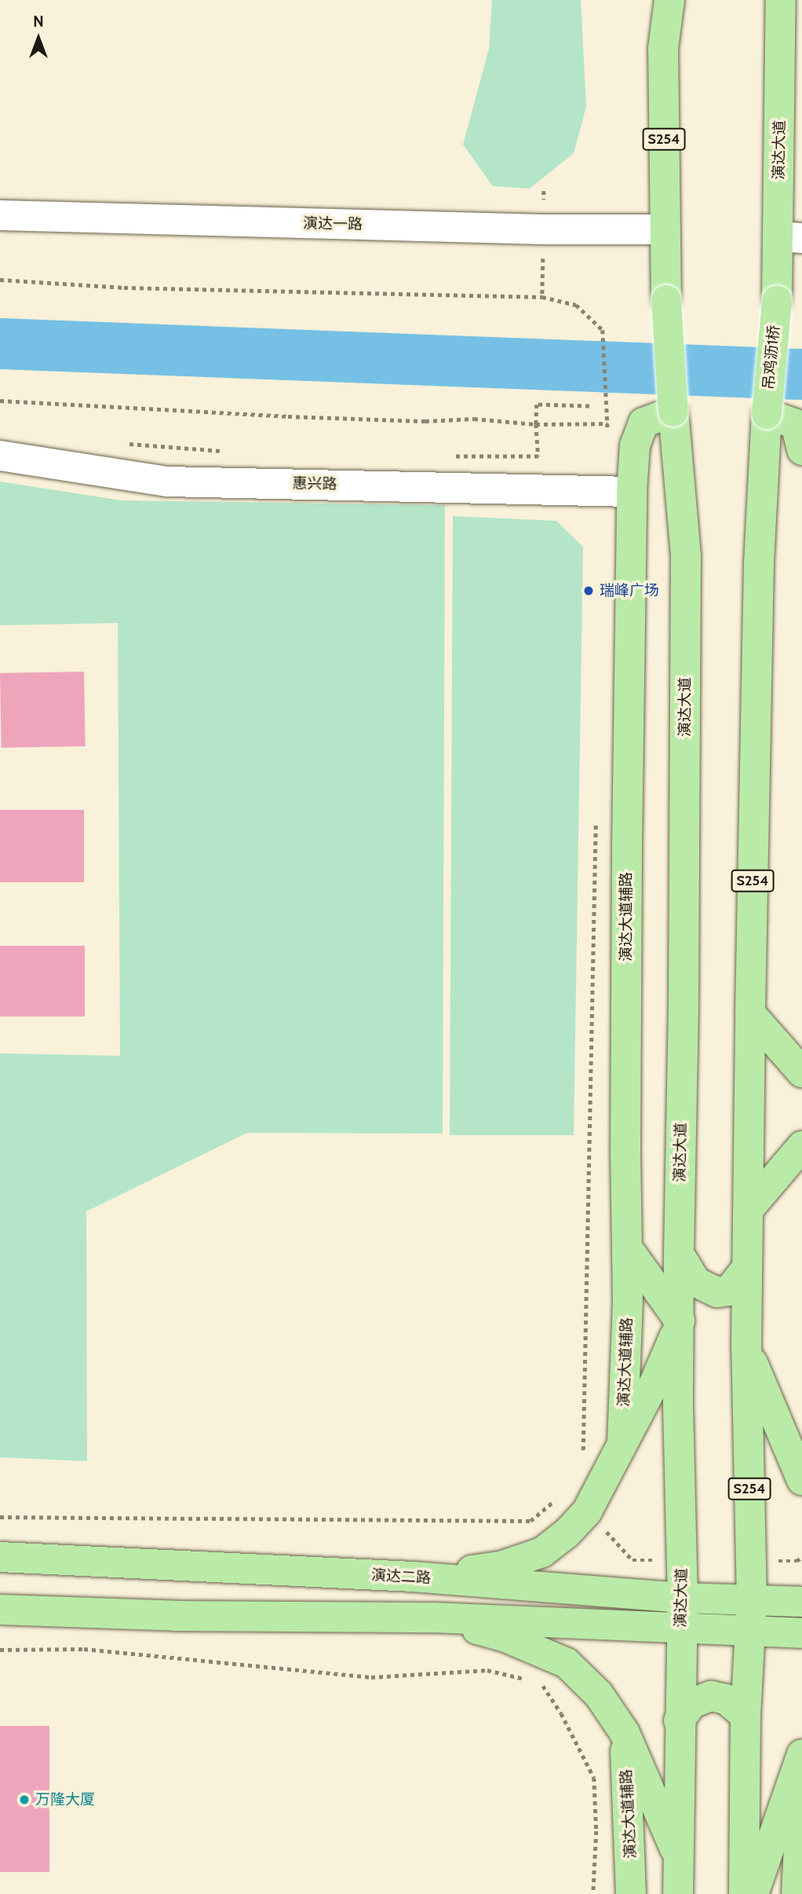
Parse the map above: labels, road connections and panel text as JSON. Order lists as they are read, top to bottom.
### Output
{
  "streets": {
    "main road": [
      "S254",
      "演达大道",
      "吊鸡沥1桥",
      "演达大道辅路",
      "演达二路"
    ],
    "street": ["演达一路", "惠兴路"]
  },
  "crossings": [
    ["S254", "演达大道"],
    ["S254", "演达一路"],
    ["S254", "吊鸡沥1桥"],
    ["S254", "演达大道辅路"],
    ["S254", "演达二路"],
    ["演达大道", "吊鸡沥1桥"],
    ["演达大道", "演达大道辅路"],
    ["演达大道", "演达二路"],
    ["惠兴路", "演达大道辅路"]
  ],
  "places": ["瑞峰广场", "万隆大厦"],
  "north": "top"
}
